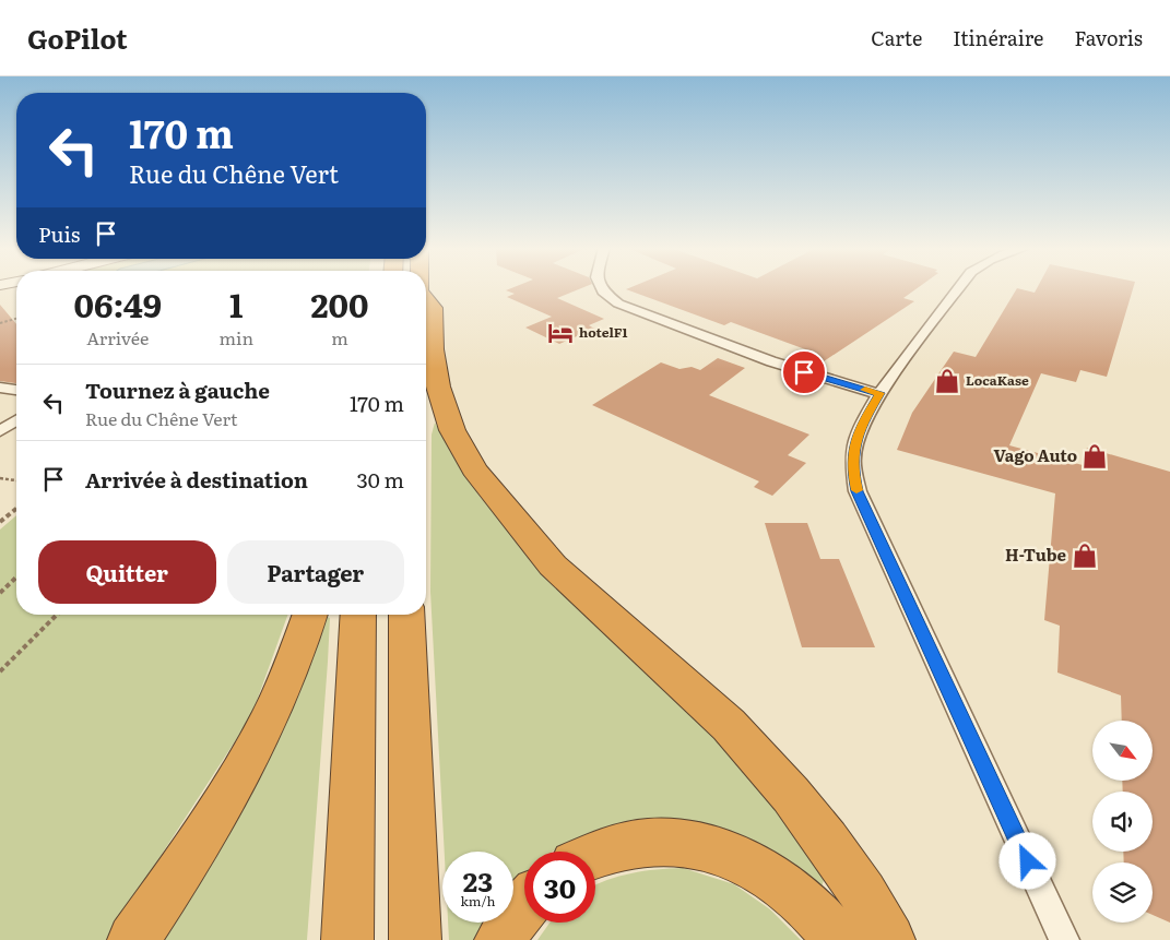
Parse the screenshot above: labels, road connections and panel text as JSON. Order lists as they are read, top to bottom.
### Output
{
  "places": {
    "hotel": ["hotelF1"],
    "shop": ["LocaKase", "Vago Auto", "H-Tube"]
  },
  "north": "bottom right",
  "page": {
    "header": "GoPilot",
    "nav": ["Carte", "Itinéraire", "Favoris"],
    "turn": ["170 m", "Rue du Chêne Vert"],
    "then": "Puis",
    "eta": [
      "06:49",
      "Arrivée",
      "1",
      "min",
      "200",
      "m"
    ],
    "list": [
      {
        "name": "Tournez à gauche",
        "note": "Rue du Chêne Vert",
        "value": "170 m"
      },
      {
        "name": "Arrivée à destination",
        "value": "30 m"
      }
    ],
    "buttons": ["Quitter", "Partager"],
    "speed": "23 km/h",
    "limit": "30"
  }
}
